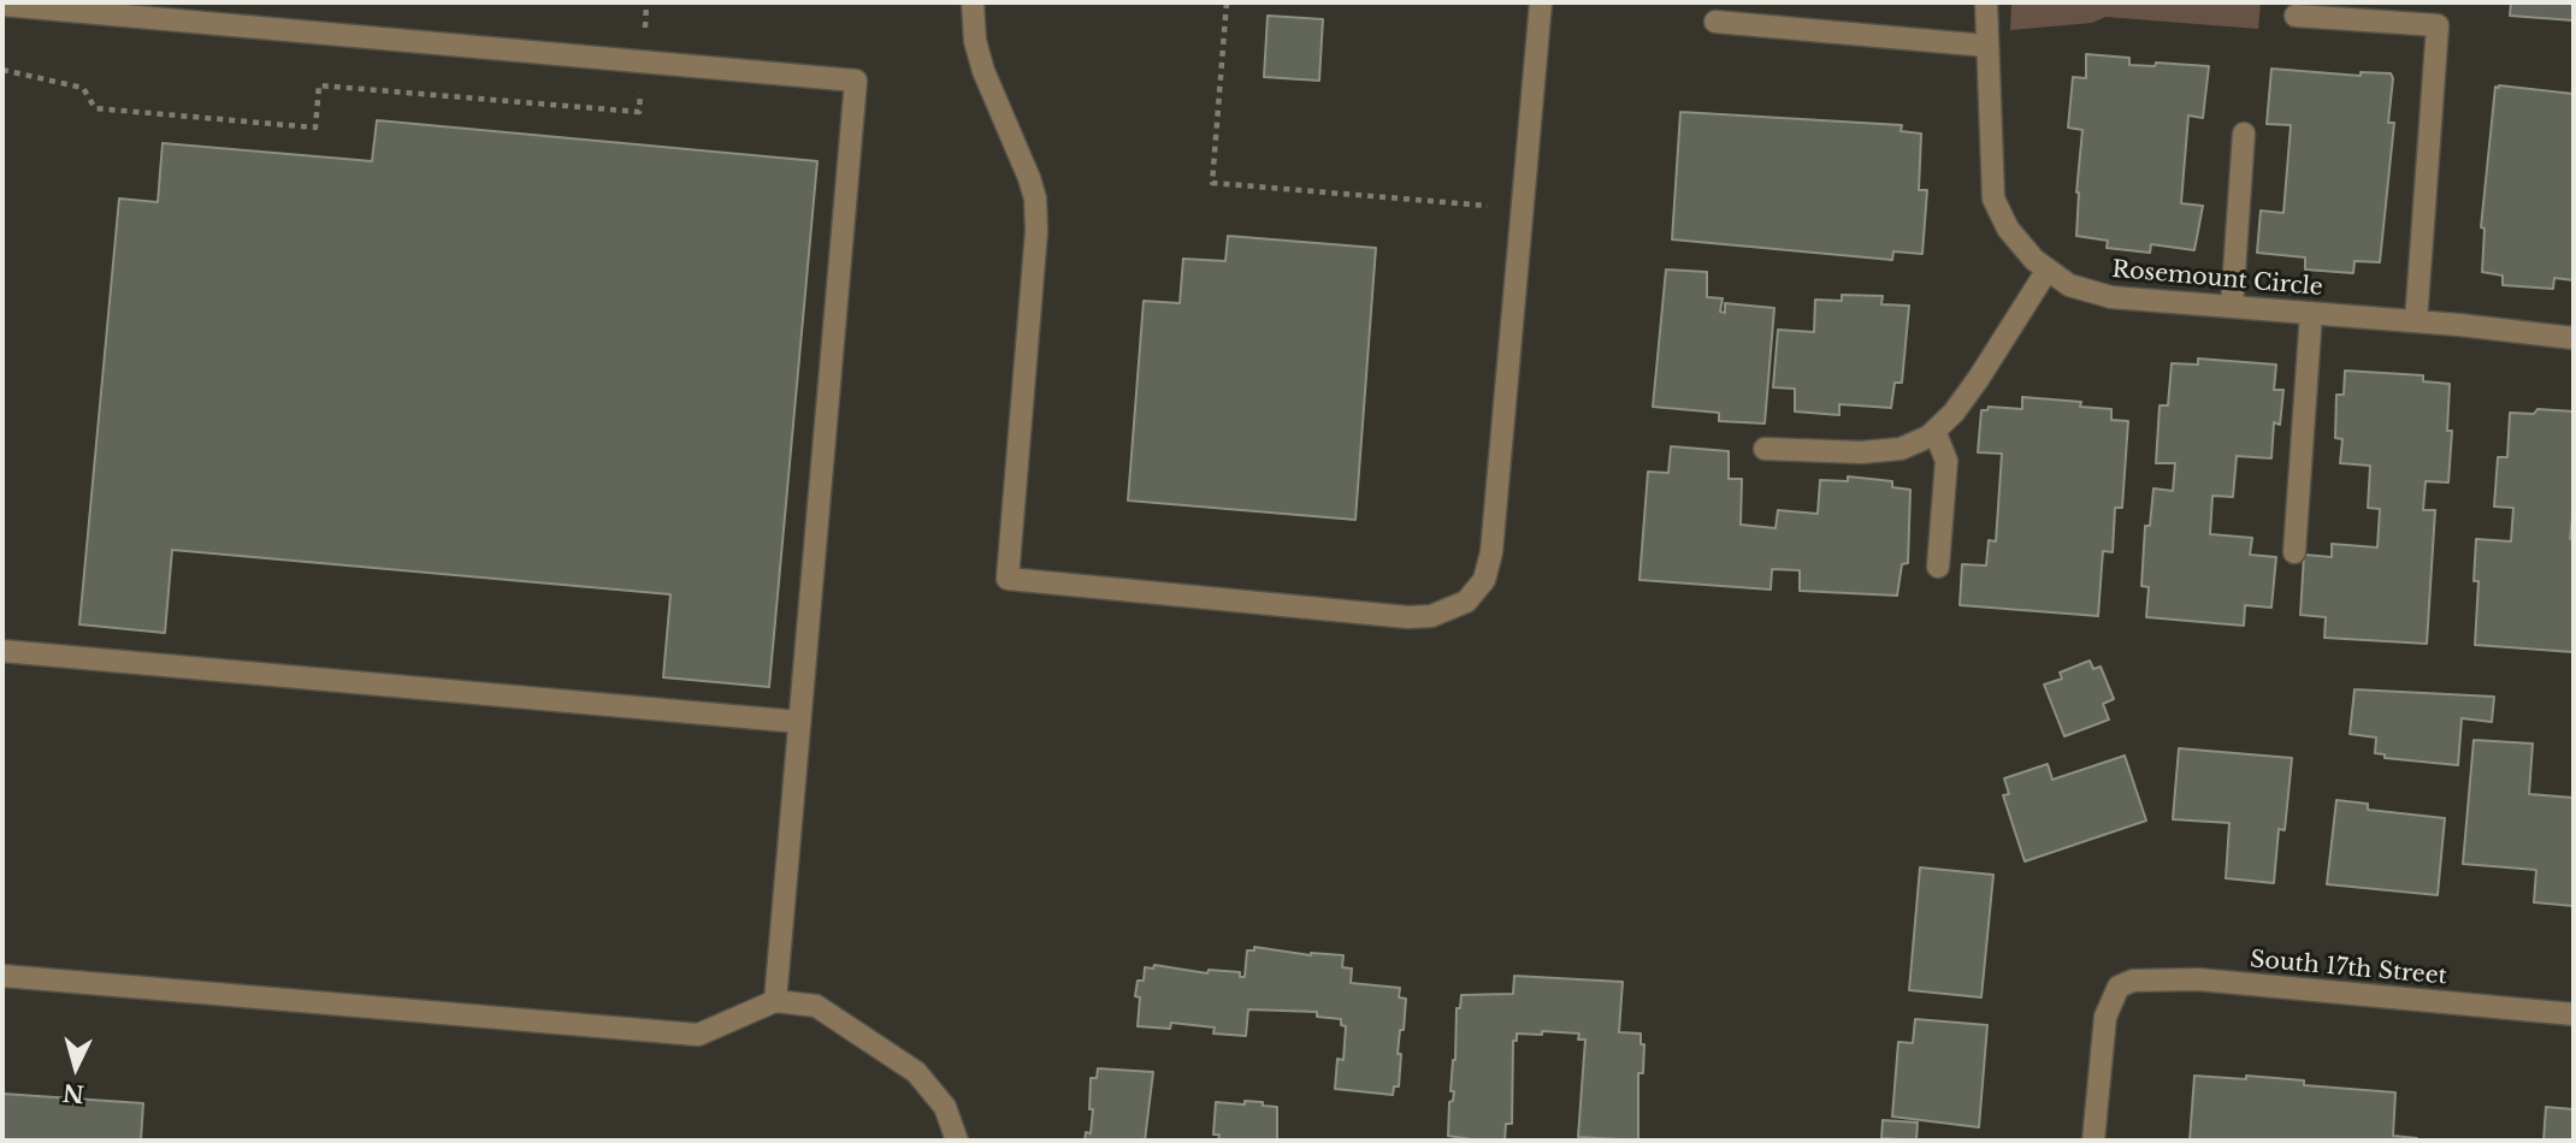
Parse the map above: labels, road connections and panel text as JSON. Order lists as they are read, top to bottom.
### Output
{
  "streets": {
    "street": ["Rosemount Circle", "South 17th Street"]
  },
  "north": "bottom"
}
